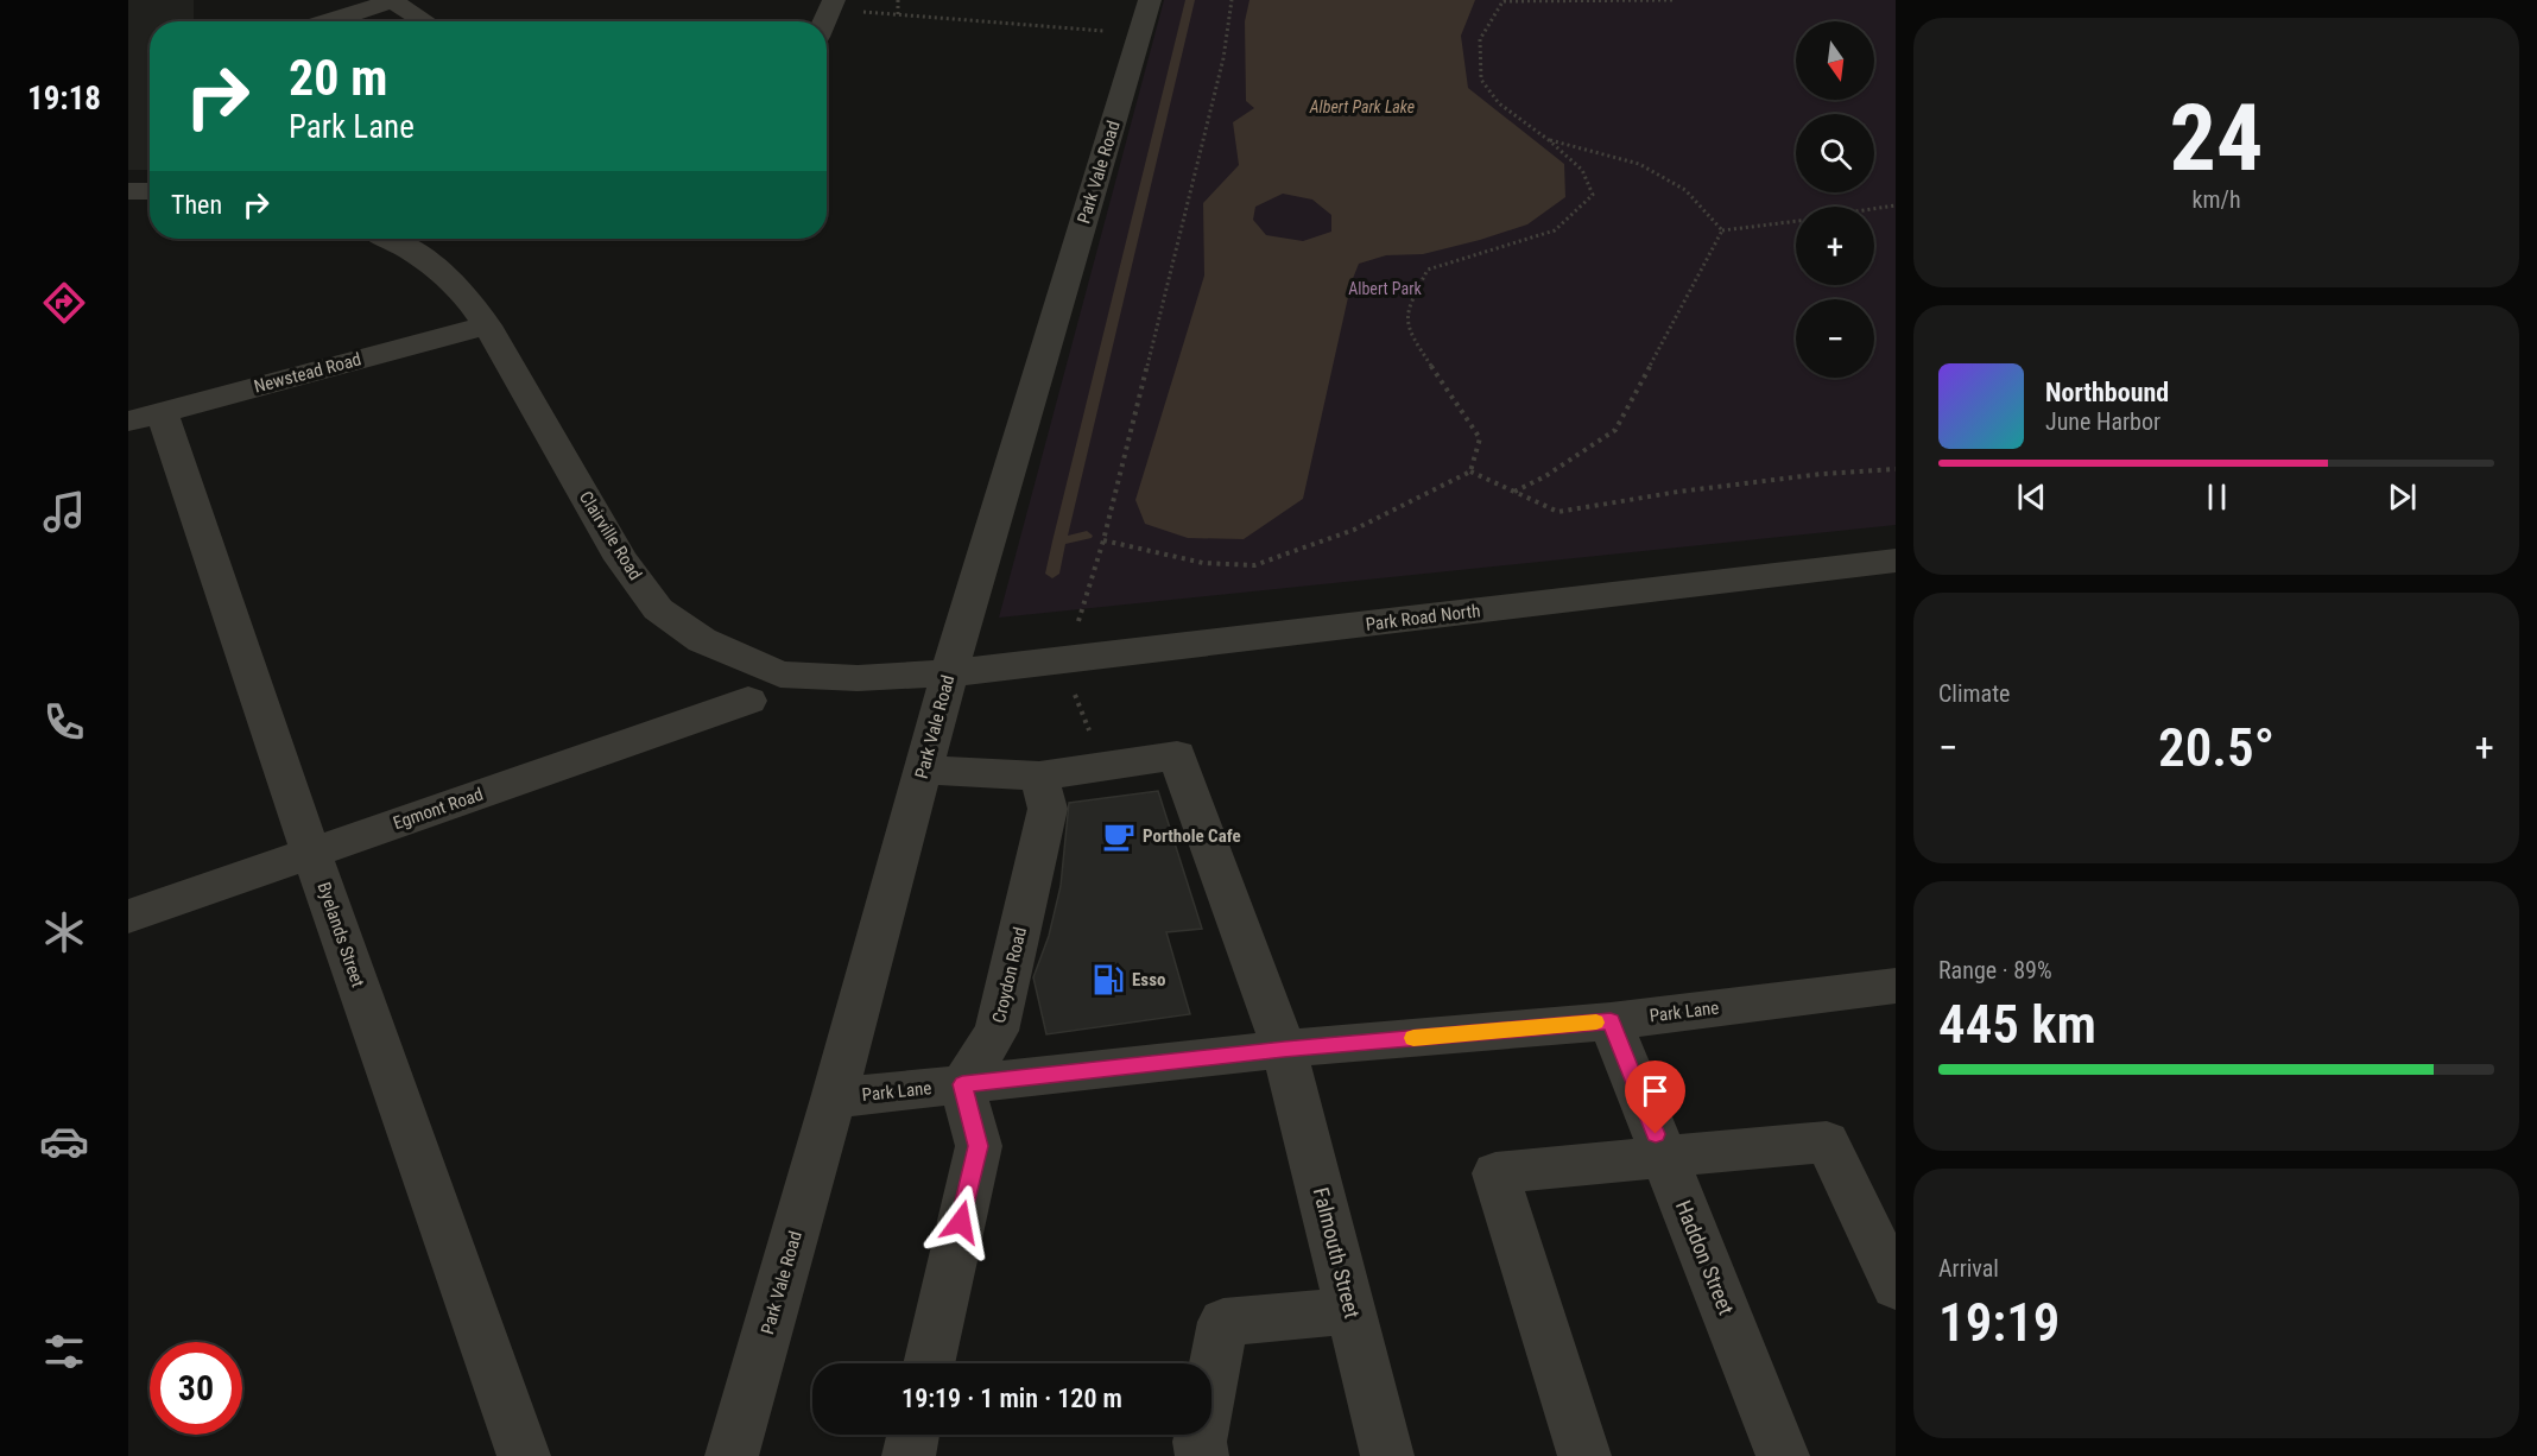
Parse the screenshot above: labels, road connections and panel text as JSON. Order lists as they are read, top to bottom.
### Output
{
  "streets": {
    "street": [
      "Park Vale Road",
      "Newstead Road",
      "Clairville Road",
      "Park Road North",
      "Egmont Road",
      "Byelands Street",
      "Croydon Road",
      "Park Lane",
      "Falmouth Street",
      "Haddon Street"
    ]
  },
  "crossings": [
    ["Park Vale Road", "Clairville Road"],
    ["Park Vale Road", "Park Road North"],
    ["Park Vale Road", "Park Lane"],
    ["Newstead Road", "Clairville Road"],
    ["Newstead Road", "Byelands Street"],
    ["Clairville Road", "Park Road North"],
    ["Egmont Road", "Byelands Street"],
    ["Croydon Road", "Park Lane"],
    ["Park Lane", "Falmouth Street"],
    ["Park Lane", "Haddon Street"]
  ],
  "water": ["Albert Park Lake"],
  "parks": ["Albert Park"],
  "places": {
    "cafe": ["Porthole Cafe"],
    "fuel station": ["Esso"]
  },
  "north": "bottom",
  "page": {
    "tabs": "19:18",
    "tile": [
      ["24", "km/h"],
      "Climate",
      ["Range · 89%", "445 km"],
      ["Arrival", "19:19"]
    ],
    "map_buttons": ["+", "−"],
    "turn": ["20 m", "Park Lane"],
    "then": "Then",
    "song": ["Northbound", "June Harbor"],
    "heat": ["−", "20.5°", "+"],
    "limit": "30",
    "trip": "19:19 · 1 min · 120 m"
  }
}
